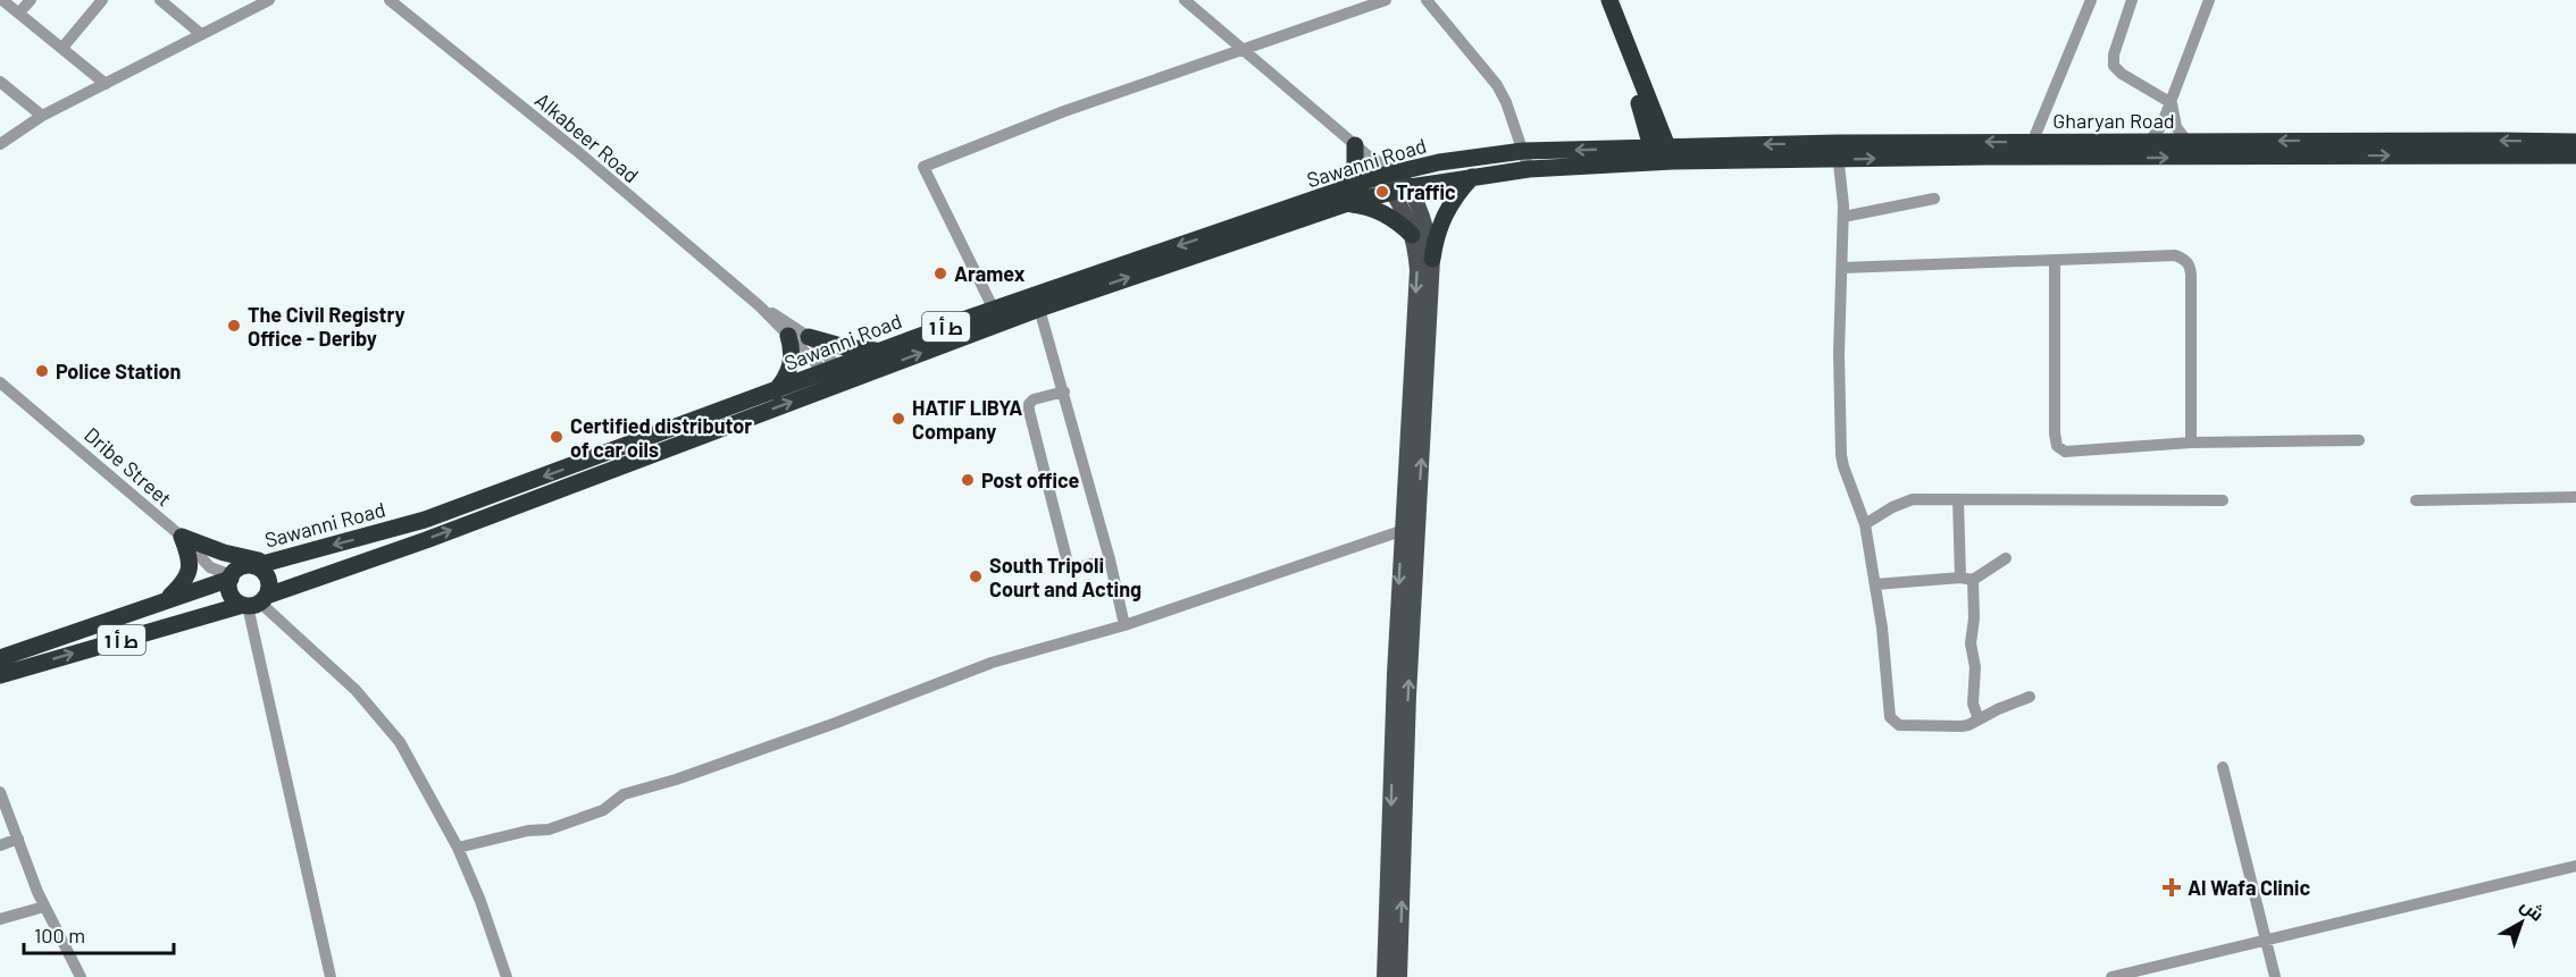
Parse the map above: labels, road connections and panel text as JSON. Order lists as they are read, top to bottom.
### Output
{
  "streets": {
    "highway": ["Gharyan Road", "Sawanni Road", "ط أ 1"],
    "street": ["Alkabeer Road", "Dribe Street"]
  },
  "crossings": [
    ["Gharyan Road", "Sawanni Road"],
    ["Alkabeer Road", "Sawanni Road"],
    ["Sawanni Road", "Dribe Street"]
  ],
  "places": {
    "other": [
      "Traffic",
      "Aramex",
      "The Civil Registry Office - Deriby",
      "Police Station",
      "HATIF LIBYA Company",
      "Certified distributor of car oils",
      "Post office",
      "South Tripoli Court and Acting"
    ],
    "health": ["Al Wafa Clinic"]
  },
  "scale_bar": "100 m",
  "north": "top right"
}
